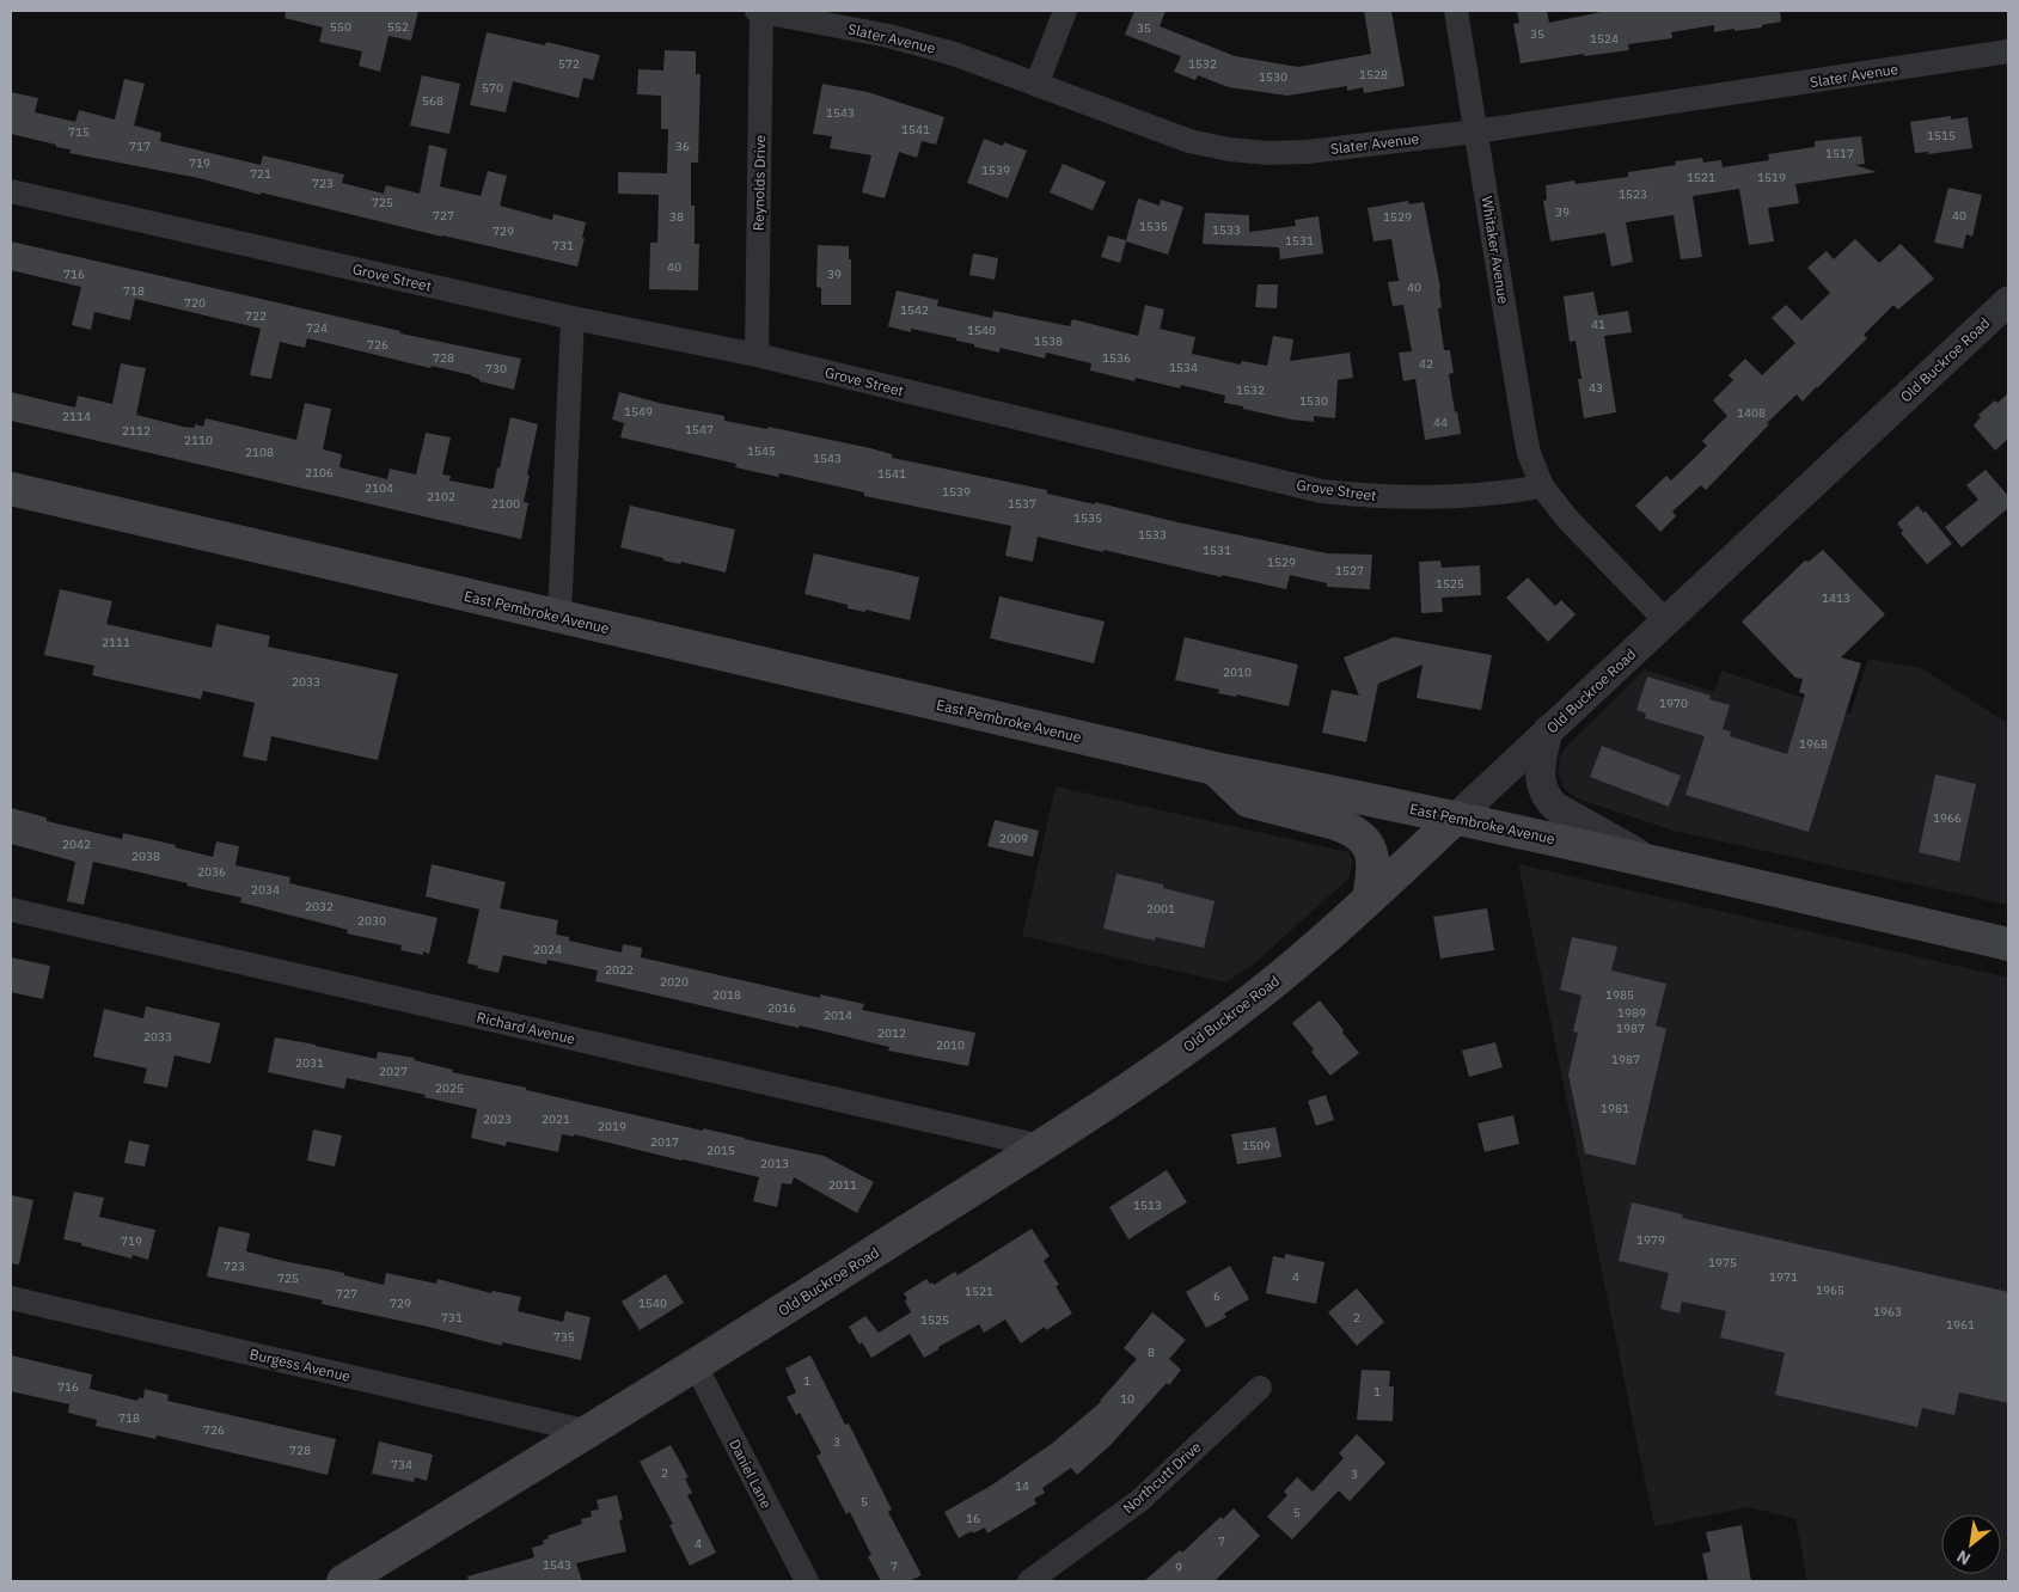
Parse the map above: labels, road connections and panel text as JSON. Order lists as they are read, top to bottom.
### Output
{
  "streets": {
    "main road": ["Old Buckroe Road", "East Pembroke Avenue"],
    "street": [
      "Slater Avenue",
      "Reynolds Drive",
      "Whitaker Avenue",
      "Grove Street",
      "Richard Avenue",
      "Burgess Avenue",
      "Daniel Lane",
      "Northcutt Drive"
    ]
  },
  "crossings": [
    ["Slater Avenue", "Reynolds Drive"],
    ["Slater Avenue", "Whitaker Avenue"],
    ["Reynolds Drive", "Grove Street"],
    ["Whitaker Avenue", "Grove Street"],
    ["Old Buckroe Road", "East Pembroke Avenue"],
    ["Old Buckroe Road", "Richard Avenue"],
    ["Old Buckroe Road", "Burgess Avenue"],
    ["Old Buckroe Road", "Daniel Lane"]
  ],
  "house_numbers": [
    "550",
    "552",
    "35",
    "35",
    "1524",
    "572",
    "1532",
    "1528",
    "1530",
    "570",
    "568",
    "1543",
    "1541",
    "715",
    "1515",
    "717",
    "36",
    "1517",
    "719",
    "1539",
    "721",
    "1521",
    "1519",
    "723",
    "1523",
    "725",
    "39",
    "727",
    "40",
    "38",
    "1529",
    "1535",
    "1533",
    "729",
    "1531",
    "731",
    "40",
    "716",
    "39",
    "40",
    "718",
    "720",
    "1542",
    "722",
    "41",
    "724",
    "1540",
    "1538",
    "726",
    "728",
    "1536",
    "42",
    "1534",
    "730",
    "43",
    "1532",
    "1530",
    "1549",
    "1408",
    "2114",
    "44",
    "1547",
    "2112",
    "2110",
    "1545",
    "2108",
    "1543",
    "2106",
    "1541",
    "2104",
    "1539",
    "2102",
    "2100",
    "1537",
    "1535",
    "1533",
    "1531",
    "1529",
    "1527",
    "1525",
    "1413",
    "2111",
    "2010",
    "2033",
    "1970",
    "1968",
    "1966",
    "2009",
    "2042",
    "2038",
    "2036",
    "2034",
    "2032",
    "2001",
    "2030",
    "2024",
    "2022",
    "2020",
    "2018",
    "1985",
    "2016",
    "1989",
    "2014",
    "1987",
    "2012",
    "2033",
    "2010",
    "1987",
    "2031",
    "2027",
    "2025",
    "1981",
    "2023",
    "2021",
    "2019",
    "2017",
    "1509",
    "2015",
    "2013",
    "2011",
    "1513",
    "1979",
    "719",
    "1975",
    "723",
    "4",
    "1971",
    "725",
    "1965",
    "1521",
    "727",
    "6",
    "729",
    "1540",
    "1963",
    "731",
    "2",
    "1525",
    "1961",
    "735",
    "8",
    "1",
    "716",
    "1",
    "10",
    "718",
    "726",
    "3",
    "728",
    "734",
    "2",
    "3",
    "14",
    "5",
    "5",
    "16",
    "7",
    "4",
    "1543",
    "7",
    "9"
  ],
  "north": "bottom left"
}
